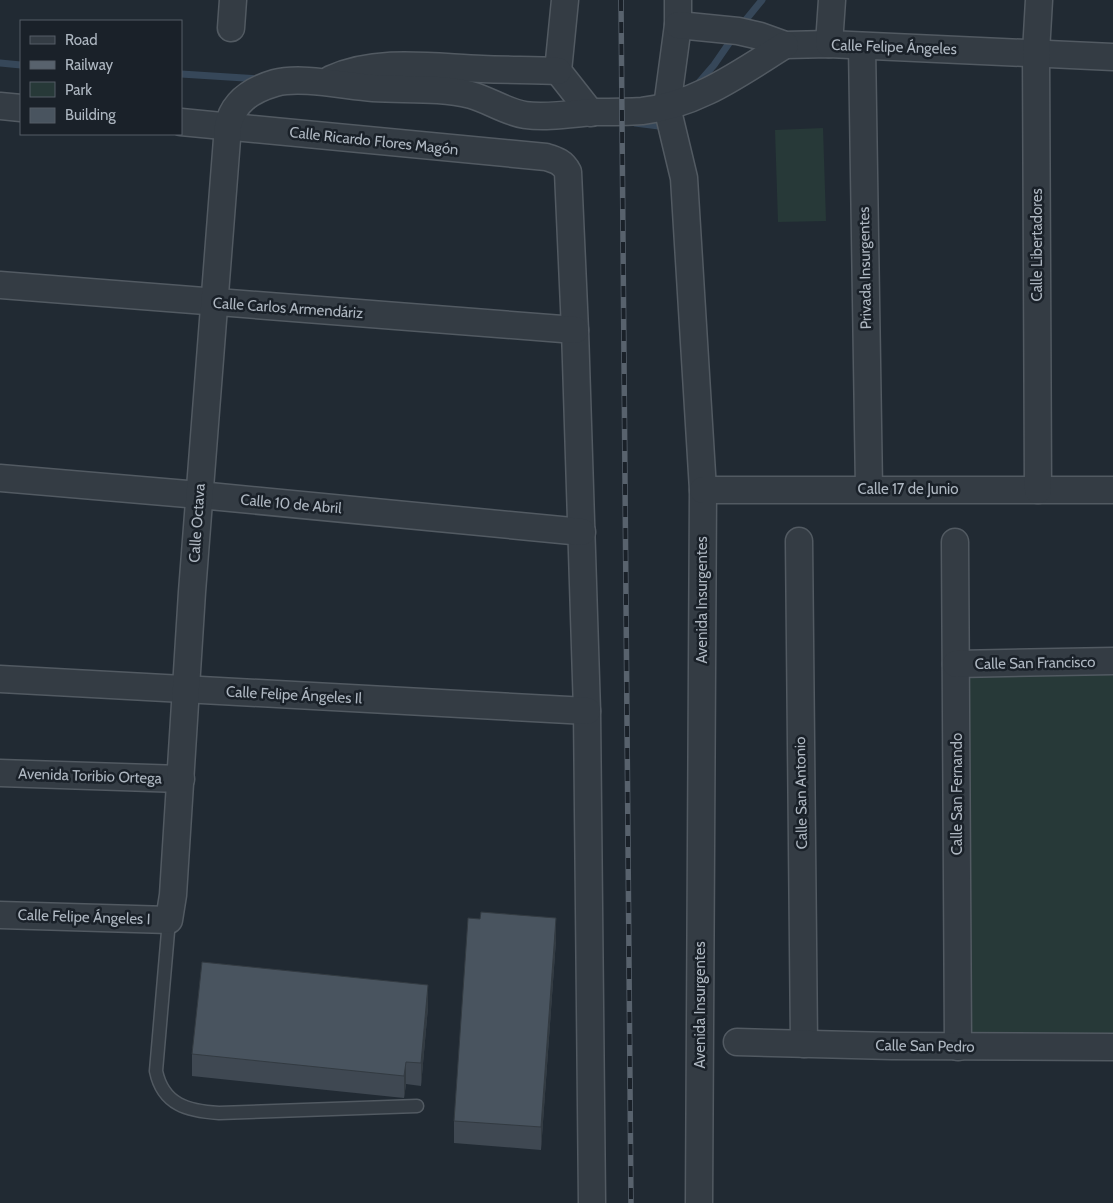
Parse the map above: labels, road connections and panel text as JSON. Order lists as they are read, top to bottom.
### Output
{
  "streets": {
    "street": [
      "Calle Felipe Ángeles",
      "Calle Ricardo Flores Magón",
      "Calle Libertadores",
      "Privada Insurgentes",
      "Calle Carlos Armendáriz",
      "Calle 17 de Junio",
      "Calle 10 de Abril",
      "Calle Octava",
      "Avenida Insurgentes",
      "Calle San Francisco",
      "Calle Felipe Ángeles Il",
      "Avenida Toribio Ortega",
      "Calle San Antonio",
      "Calle San Fernando",
      "Calle Felipe Ángeles I",
      "Calle San Pedro"
    ]
  },
  "crossings": [
    ["Calle Felipe Ángeles", "Calle Libertadores"],
    ["Calle Felipe Ángeles", "Privada Insurgentes"],
    ["Calle Felipe Ángeles", "Avenida Insurgentes"],
    ["Calle Ricardo Flores Magón", "Calle Carlos Armendáriz"],
    ["Calle Ricardo Flores Magón", "Calle Octava"],
    ["Calle Libertadores", "Calle 17 de Junio"],
    ["Privada Insurgentes", "Calle 17 de Junio"],
    ["Calle Carlos Armendáriz", "Calle Octava"],
    ["Calle 17 de Junio", "Avenida Insurgentes"],
    ["Calle 10 de Abril", "Calle Octava"],
    ["Calle Octava", "Calle Felipe Ángeles Il"],
    ["Calle Octava", "Avenida Toribio Ortega"],
    ["Calle Octava", "Calle Felipe Ángeles I"],
    ["Calle San Francisco", "Calle San Fernando"],
    ["Calle San Antonio", "Calle San Pedro"],
    ["Calle San Fernando", "Calle San Pedro"]
  ],
  "legend": [
    "Road",
    "Railway",
    "Park",
    "Building"
  ]
}
